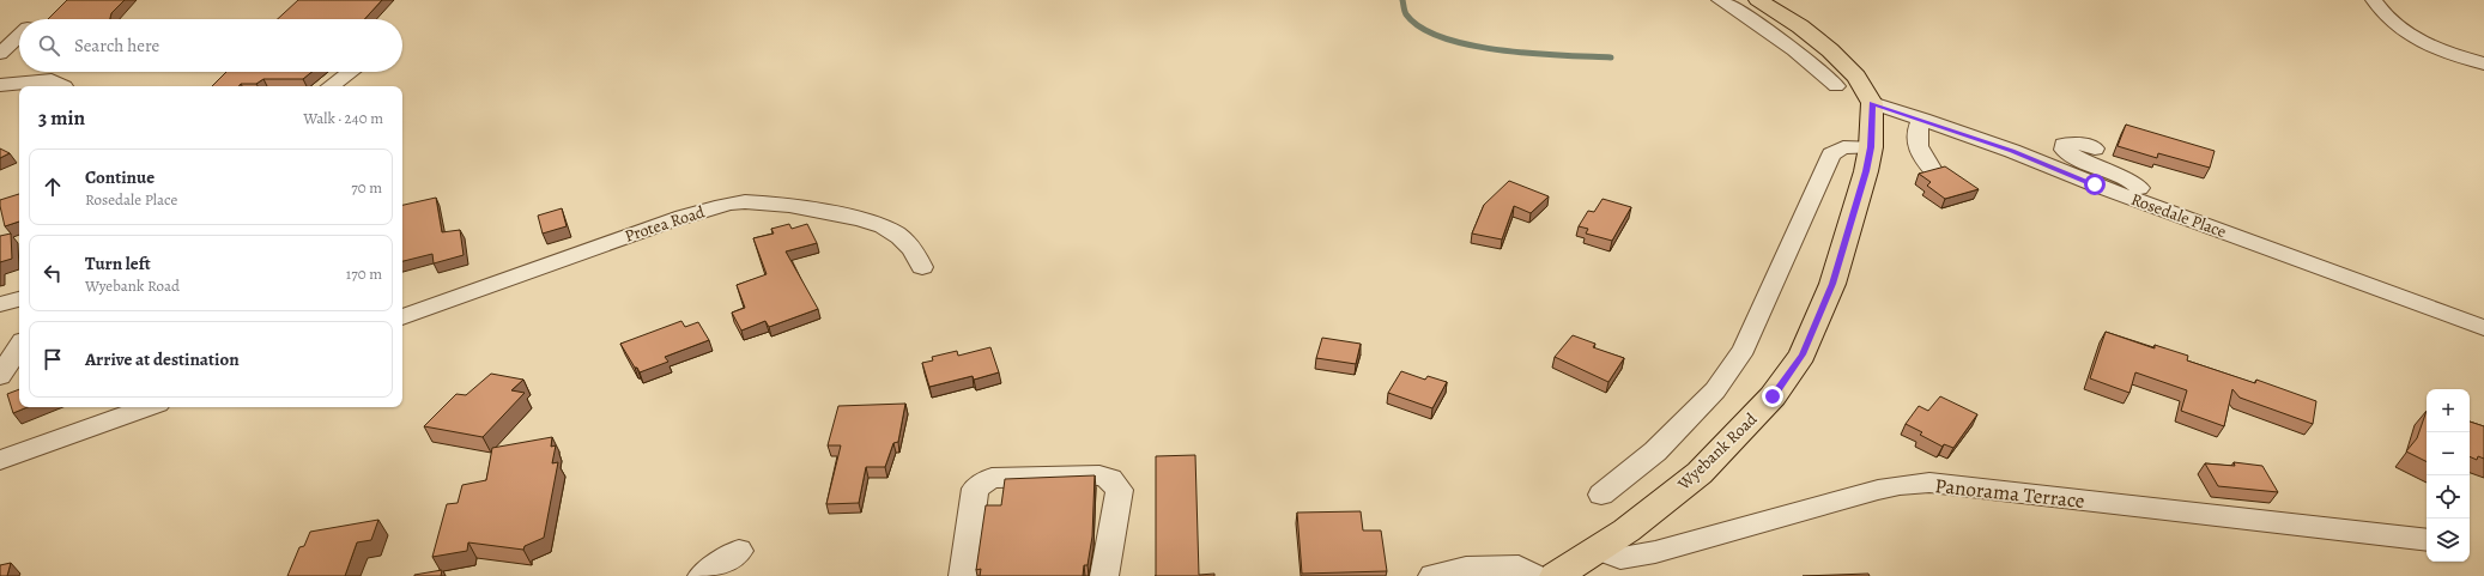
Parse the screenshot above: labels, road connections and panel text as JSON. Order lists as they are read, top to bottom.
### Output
{
  "streets": {
    "main road": ["Wyebank Road"],
    "street": ["Rosedale Place", "Protea Road", "Panorama Terrace"]
  },
  "crossings": [
    ["Rosedale Place", "Wyebank Road"],
    ["Wyebank Road", "Panorama Terrace"]
  ],
  "page": {
    "search": "Search here",
    "heading": ["3 min", "Walk · 240 m"],
    "list": [
      ["Continue", "Rosedale Place", "70 m"],
      ["Turn left", "Wyebank Road", "170 m"],
      "Arrive at destination"
    ],
    "map_buttons": ["+", "−"]
  }
}
